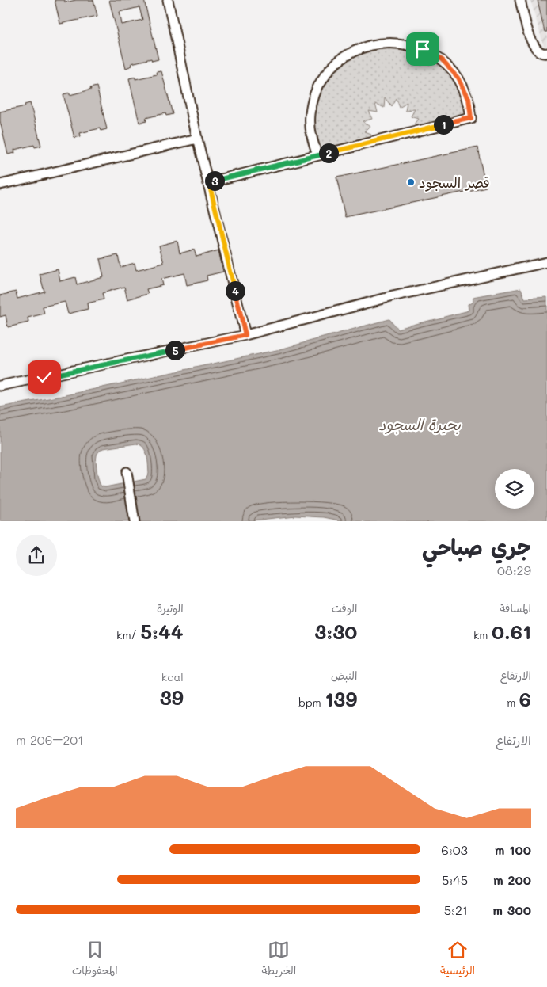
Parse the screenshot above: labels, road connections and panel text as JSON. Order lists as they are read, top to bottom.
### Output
{
  "water": ["بحيرة السجود"],
  "places": ["قصر السجود"],
  "page": {
    "pins": [
      "1",
      "2",
      "3",
      "4",
      "5"
    ],
    "heading": ["جري صباحي", "08:29"],
    "stats": [
      ["المسافة", "0.61 km"],
      ["الوقت", "3:30"],
      ["الوتيرة", "5:44 /km"],
      ["الارتفاع", "6 m"],
      ["النبض", "139 bpm"],
      ["kcal", "39"]
    ],
    "chart": ["الارتفاع", "201–206 m"],
    "list": [
      {
        "name": "100 m",
        "note": "6:03"
      },
      {
        "name": "200 m",
        "note": "5:45"
      },
      {
        "name": "300 m",
        "note": "5:21"
      }
    ],
    "tabs": ["الرئيسية", "الخريطة", "المحفوظات"]
  }
}
